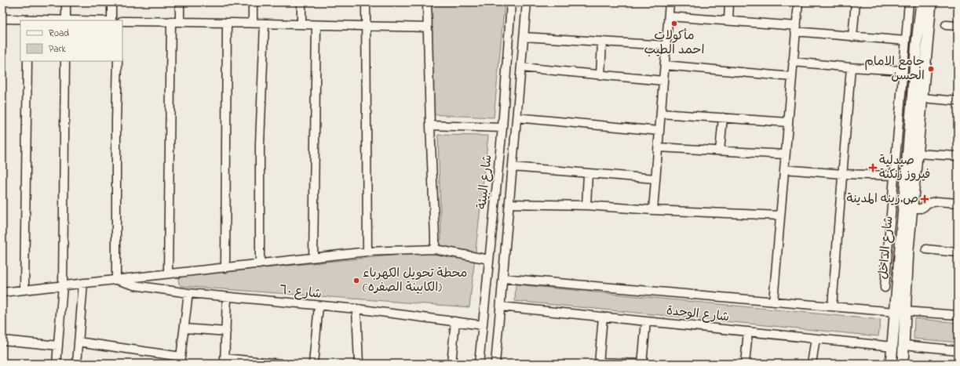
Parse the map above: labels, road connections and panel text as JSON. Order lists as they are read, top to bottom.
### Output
{
  "streets": {
    "main road": ["شارع الداخل"],
    "street": ["شارع البيئة", "شارع ٦٠", "شارع الوحدة"]
  },
  "crossings": [
    ["شارع البيئة", "شارع ٦٠"],
    ["شارع البيئة", "شارع الوحدة"],
    ["شارع الداخل", "شارع الوحدة"]
  ],
  "places": {
    "other": ["مأكولات احمد الطيب", "جامع الامام الحسن", "محطة تحويل الكهرباء (الكابينة الصفره)"],
    "health": ["صيدلية فيروز زنكنة", "ص.زينه المدينة"]
  },
  "legend": ["Road", "Park"]
}
